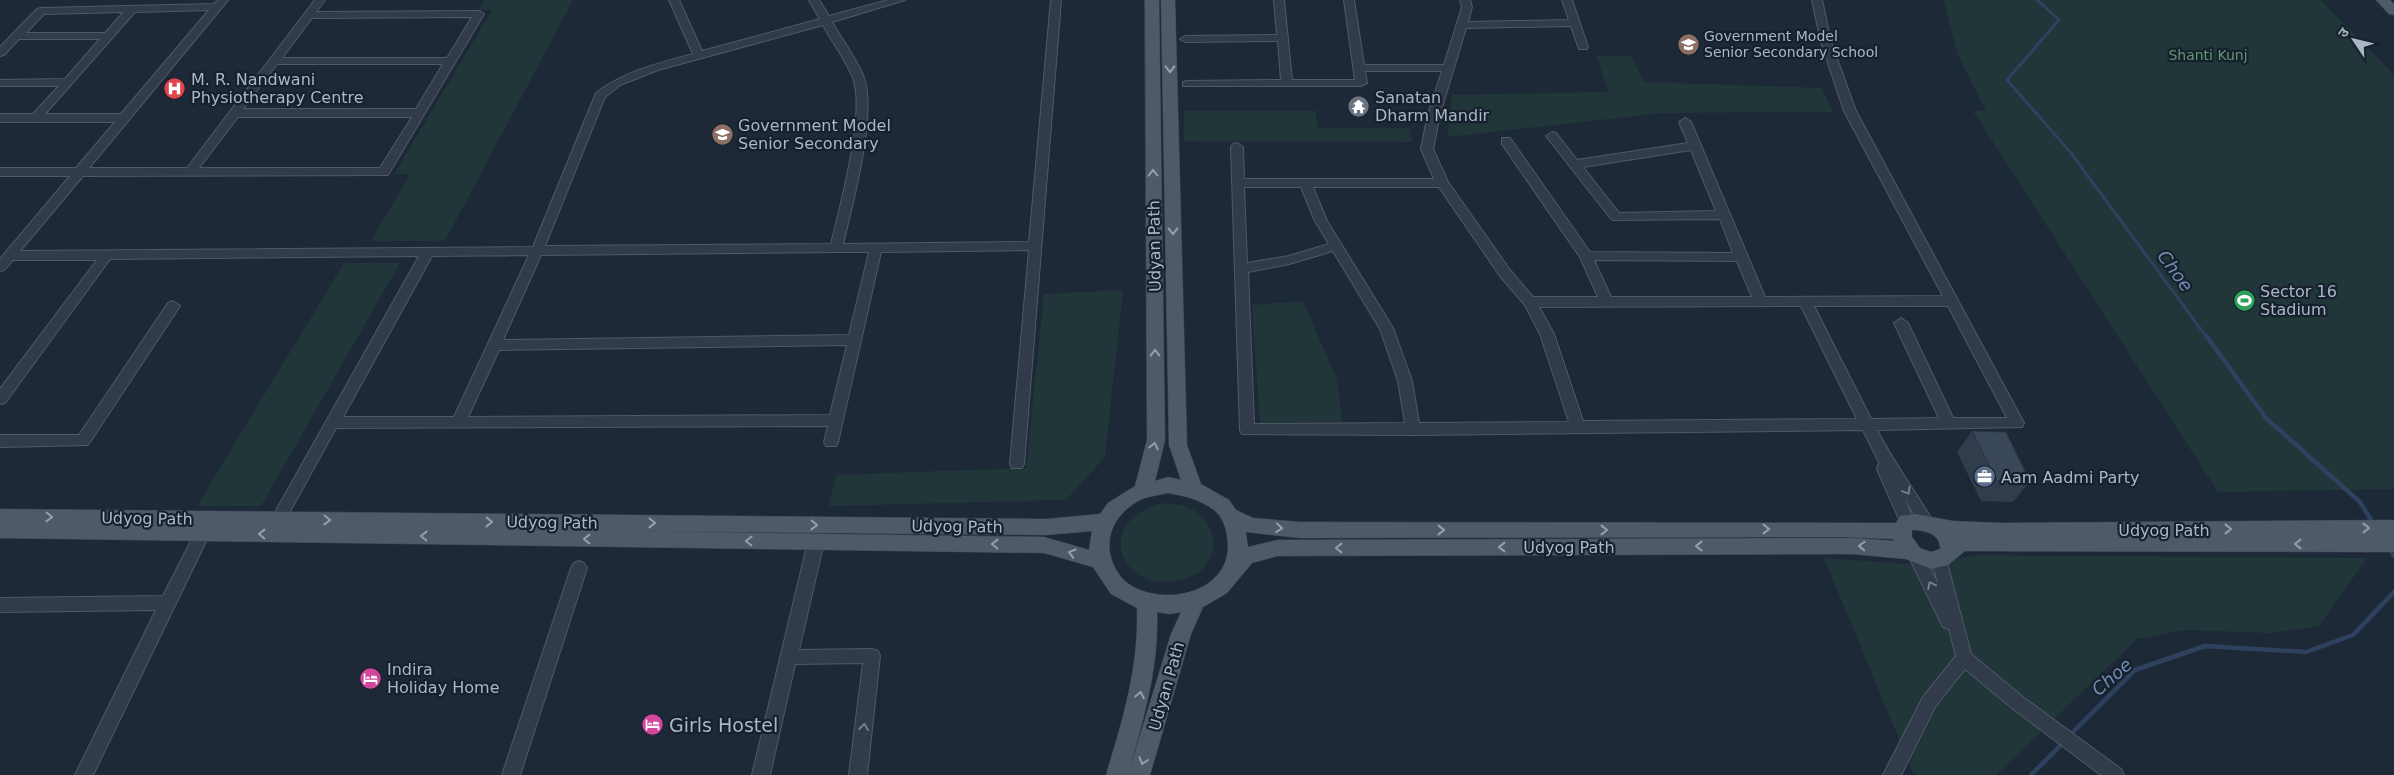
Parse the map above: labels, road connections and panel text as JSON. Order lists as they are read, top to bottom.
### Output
{
  "streets": {
    "main road": ["Udyan Path", "Udyog Path"]
  },
  "crossings": [
    ["Udyan Path", "Udyog Path"]
  ],
  "water": ["Choe"],
  "parks": ["Shanti Kunj"],
  "places": {
    "school or university": ["Government Model Senior Secondary School", "Government Model Senior Secondary"],
    "hospital": ["M. R. Nandwani Physiotherapy Centre"],
    "temple": ["Sanatan Dharm Mandir"],
    "sports": ["Sector 16 Stadium"],
    "office": ["Aam Aadmi Party"],
    "hotel": ["Indira Holiday Home", "Girls Hostel"]
  },
  "north": "top left"
}
